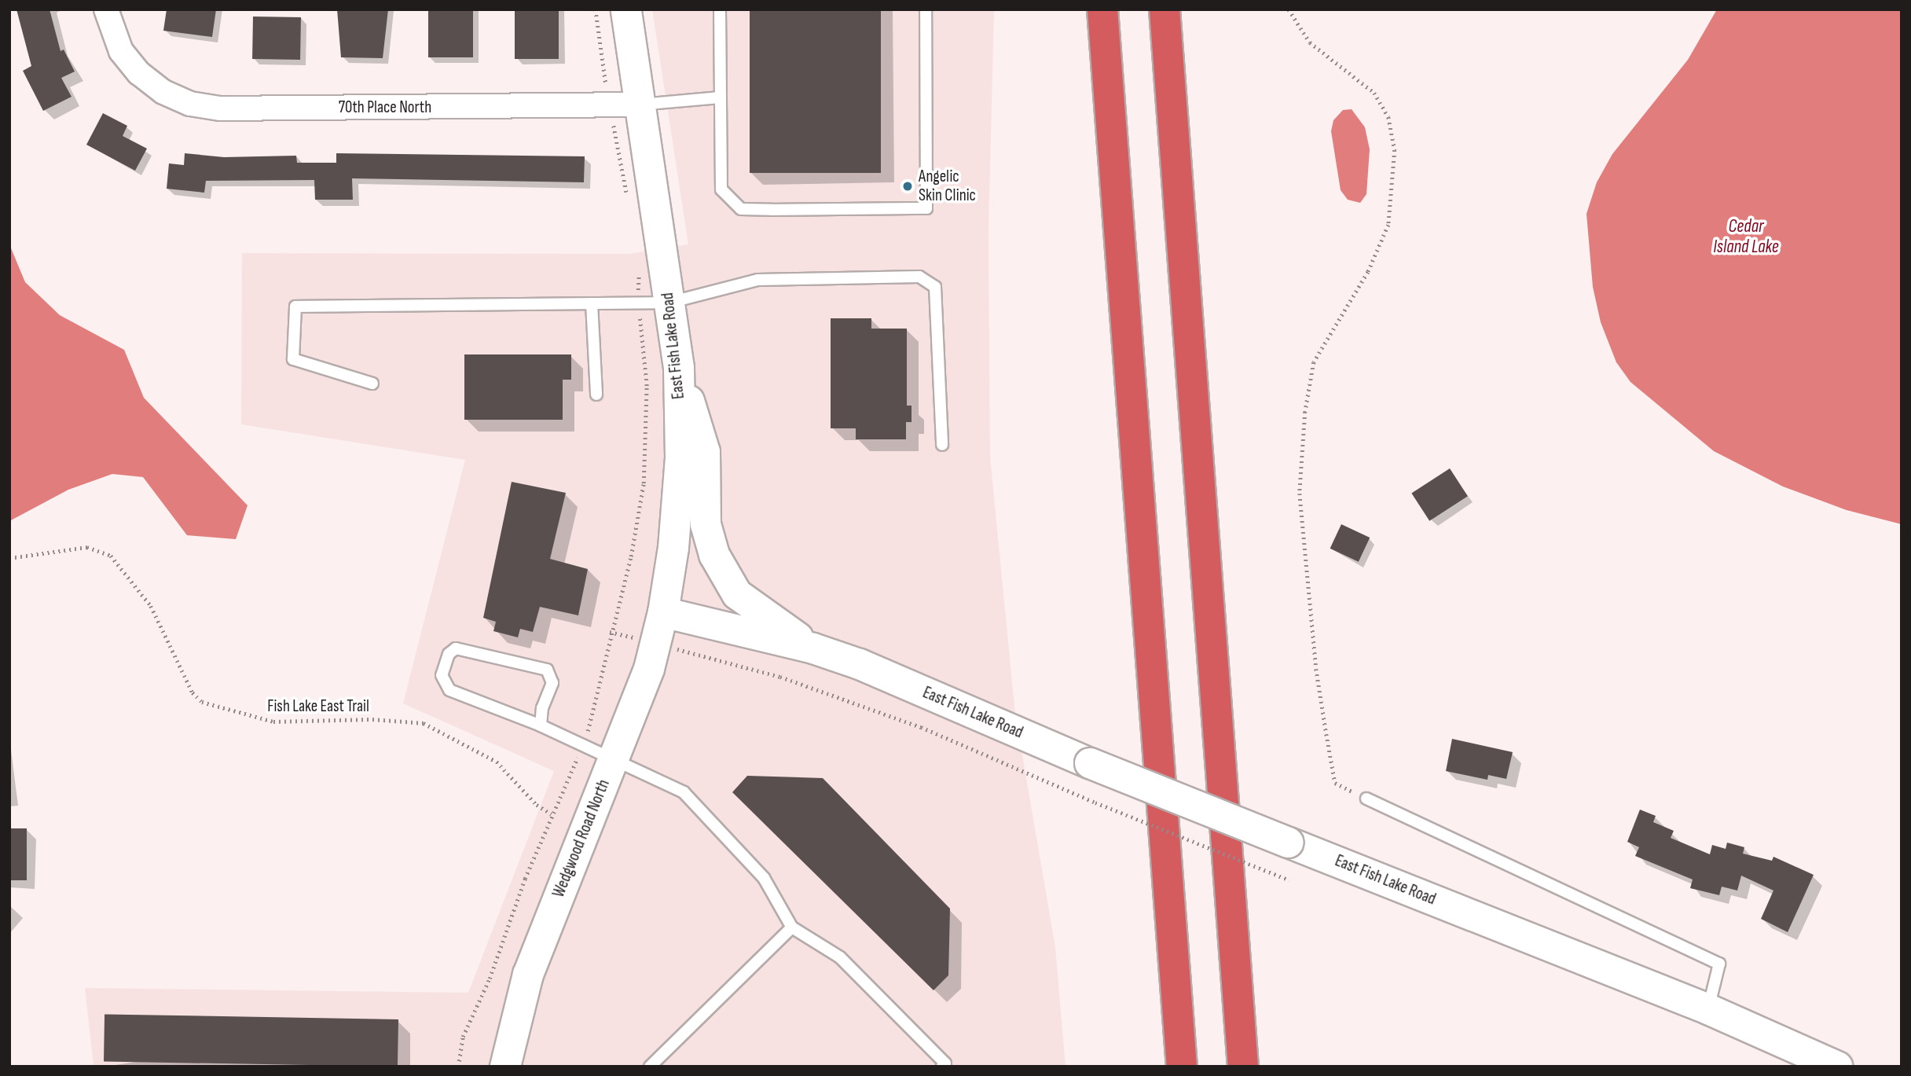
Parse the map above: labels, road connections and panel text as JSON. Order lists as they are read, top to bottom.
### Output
{
  "streets": {
    "street": ["70th Place North", "East Fish Lake Road", "Wedgwood Road North"],
    "path": ["Fish Lake East Trail"]
  },
  "crossings": [
    ["70th Place North", "East Fish Lake Road"],
    ["East Fish Lake Road", "Wedgwood Road North"]
  ],
  "water": ["Cedar Island Lake"],
  "places": ["Angelic Skin Clinic"]
}
